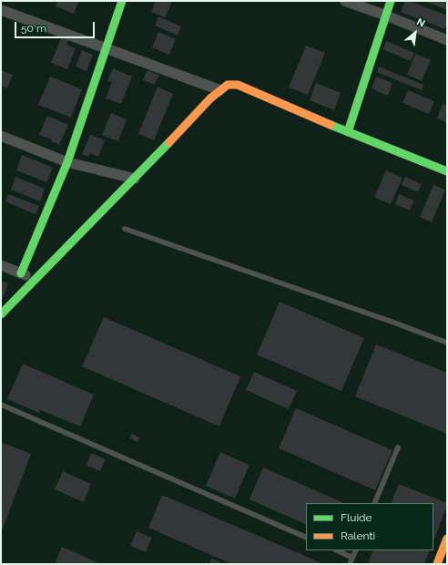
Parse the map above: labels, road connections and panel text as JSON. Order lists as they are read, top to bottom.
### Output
{
  "legend": ["Fluide", "Ralenti"],
  "scale_bar": "50 m",
  "north": "top right"
}
